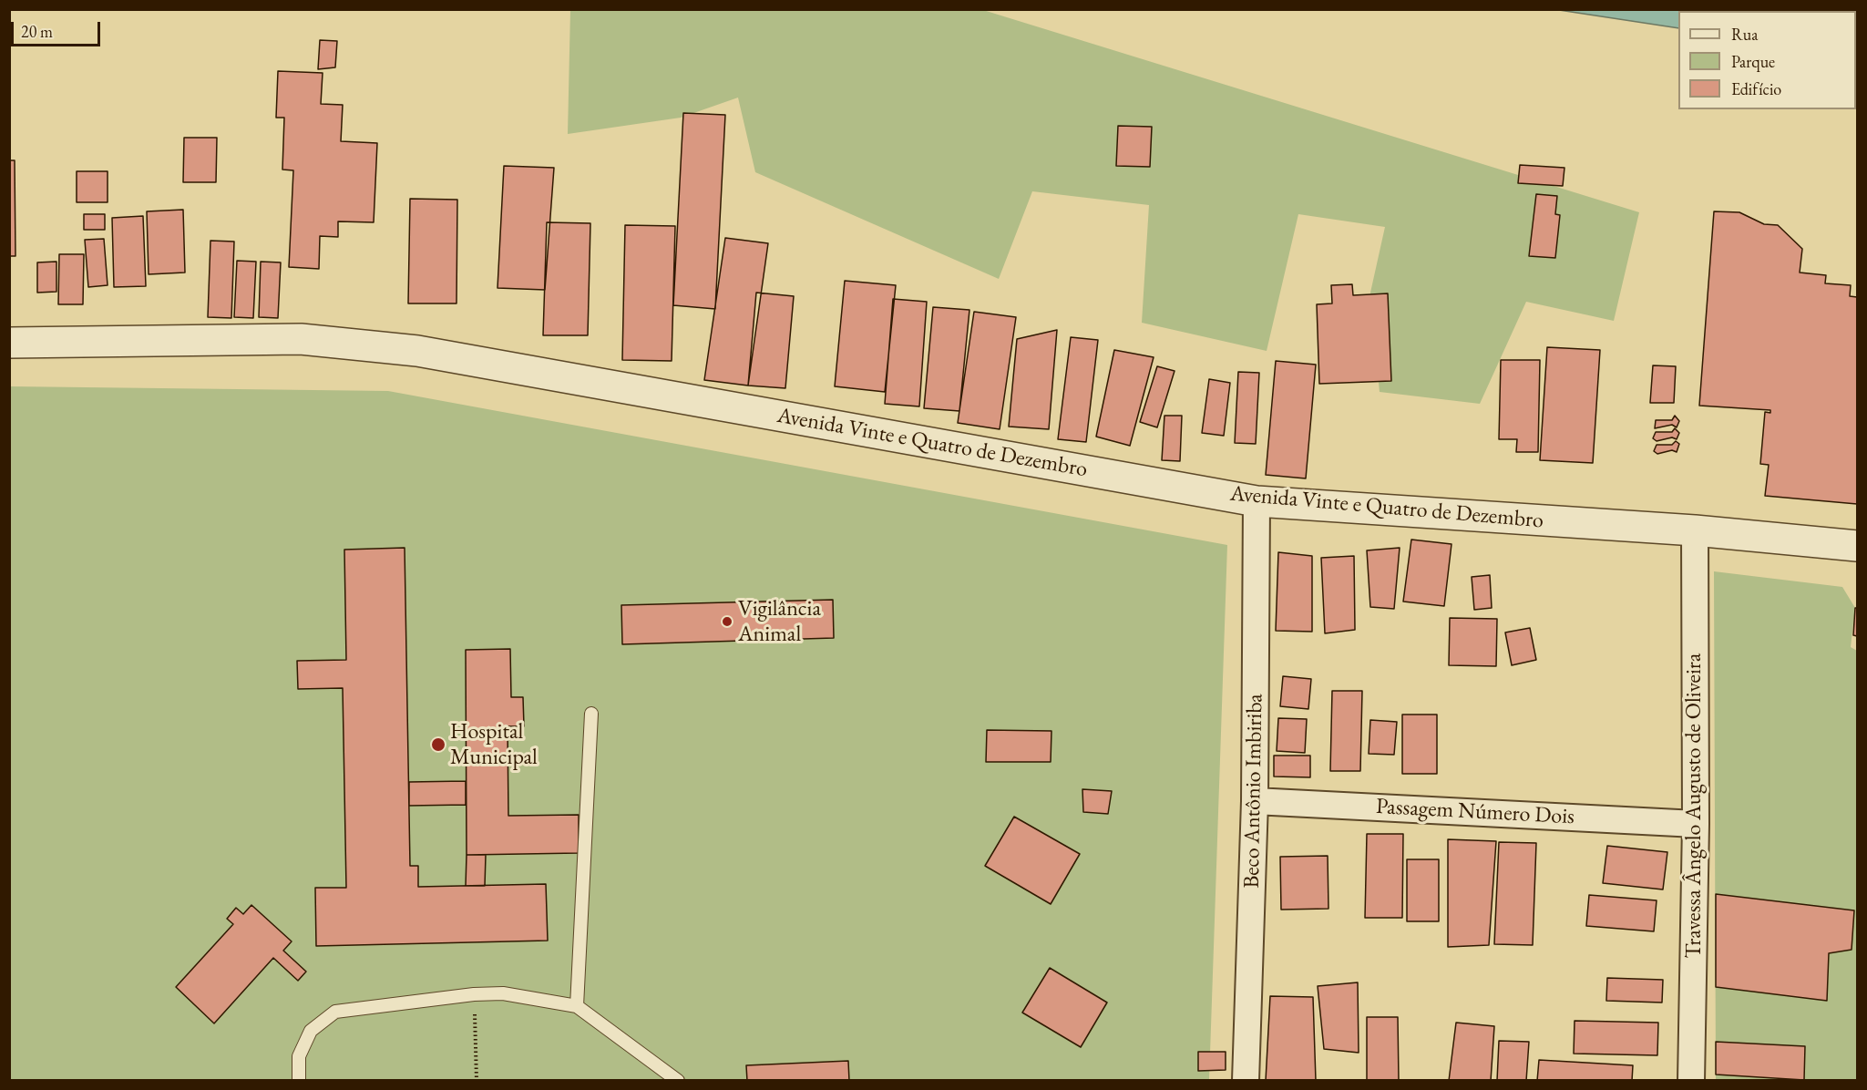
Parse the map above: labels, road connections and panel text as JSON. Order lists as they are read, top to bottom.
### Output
{
  "streets": {
    "street": [
      "Avenida Vinte e Quatro de Dezembro",
      "Beco Antônio Imbiriba",
      "Travessa Ângelo Augusto de Oliveira",
      "Passagem Número Dois"
    ]
  },
  "crossings": [
    ["Avenida Vinte e Quatro de Dezembro", "Beco Antônio Imbiriba"],
    ["Avenida Vinte e Quatro de Dezembro", "Travessa Ângelo Augusto de Oliveira"],
    ["Beco Antônio Imbiriba", "Passagem Número Dois"],
    ["Travessa Ângelo Augusto de Oliveira", "Passagem Número Dois"]
  ],
  "places": ["Vigilância Animal", "Hospital Municipal"],
  "legend": ["Rua", "Parque", "Edifício"],
  "scale_bar": "20 m"
}
